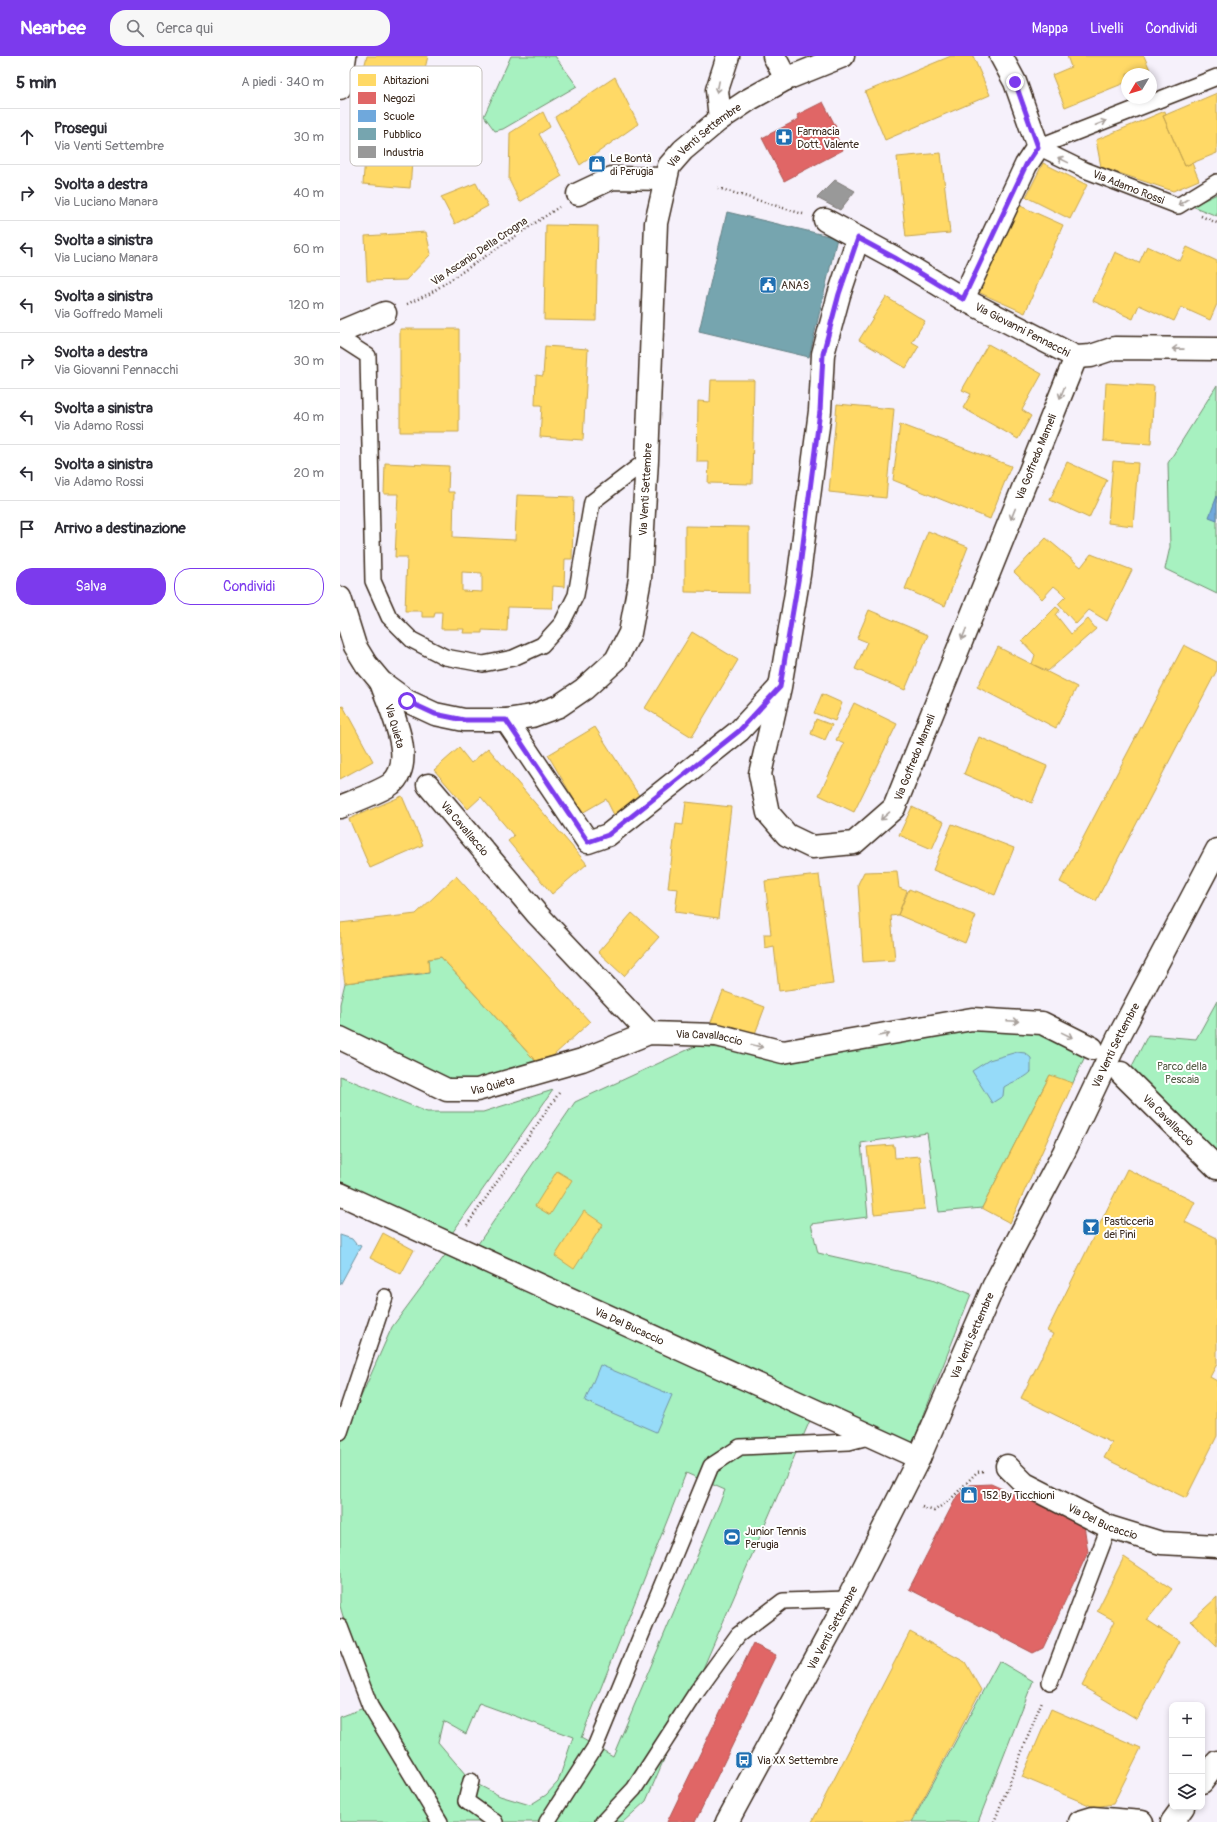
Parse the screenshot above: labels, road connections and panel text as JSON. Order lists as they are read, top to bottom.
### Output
{
  "streets": {
    "street": [
      "Via Venti Settembre",
      "Via Giovanni Pennacchi",
      "Via Goffredo Mameli",
      "Via Quieta",
      "Via Cavallaccio",
      "Via Del Bucaccio"
    ],
    "lane": ["Via Adamo Rossi"],
    "path": ["Via Ascanio Della Crogna"]
  },
  "crossings": [
    ["Via Venti Settembre", "Via Quieta"],
    ["Via Venti Settembre", "Via Del Bucaccio"],
    ["Via Giovanni Pennacchi", "Via Goffredo Mameli"],
    ["Via Quieta", "Via Cavallaccio"]
  ],
  "one_way": ["Via Adamo Rossi", "Via Cavallaccio"],
  "parks": ["Parco della Pescaia"],
  "places": {
    "pharmacy": ["Farmacia Dott. Valente"],
    "shop": ["Le Bontà di Perugia", "152 By Ticchioni"],
    "public building": ["ANAS"],
    "bar": ["Pasticceria dei Pini"],
    "sports": ["Junior Tennis Perugia"],
    "bus stop": ["Via XX Settembre"]
  },
  "legend": [
    "Abitazioni",
    "Negozi",
    "Scuole",
    "Pubblico",
    "Industria"
  ],
  "north": "bottom left",
  "page": {
    "header": "Nearbee",
    "search": "Cerca qui",
    "nav": ["Mappa", "Livelli", "Condividi"],
    "heading": ["5 min", "A piedi · 340 m"],
    "list": [
      ["Prosegui", "Via Venti Settembre", "30 m"],
      ["Svolta a destra", "Via Luciano Manara", "40 m"],
      ["Svolta a sinistra", "Via Luciano Manara", "60 m"],
      ["Svolta a sinistra", "Via Goffredo Mameli", "120 m"],
      ["Svolta a destra", "Via Giovanni Pennacchi", "30 m"],
      ["Svolta a sinistra", "Via Adamo Rossi", "40 m"],
      ["Svolta a sinistra", "Via Adamo Rossi", "20 m"],
      "Arrivo a destinazione"
    ],
    "buttons": ["Salva", "Condividi"],
    "map_buttons": ["+", "−"]
  }
}
